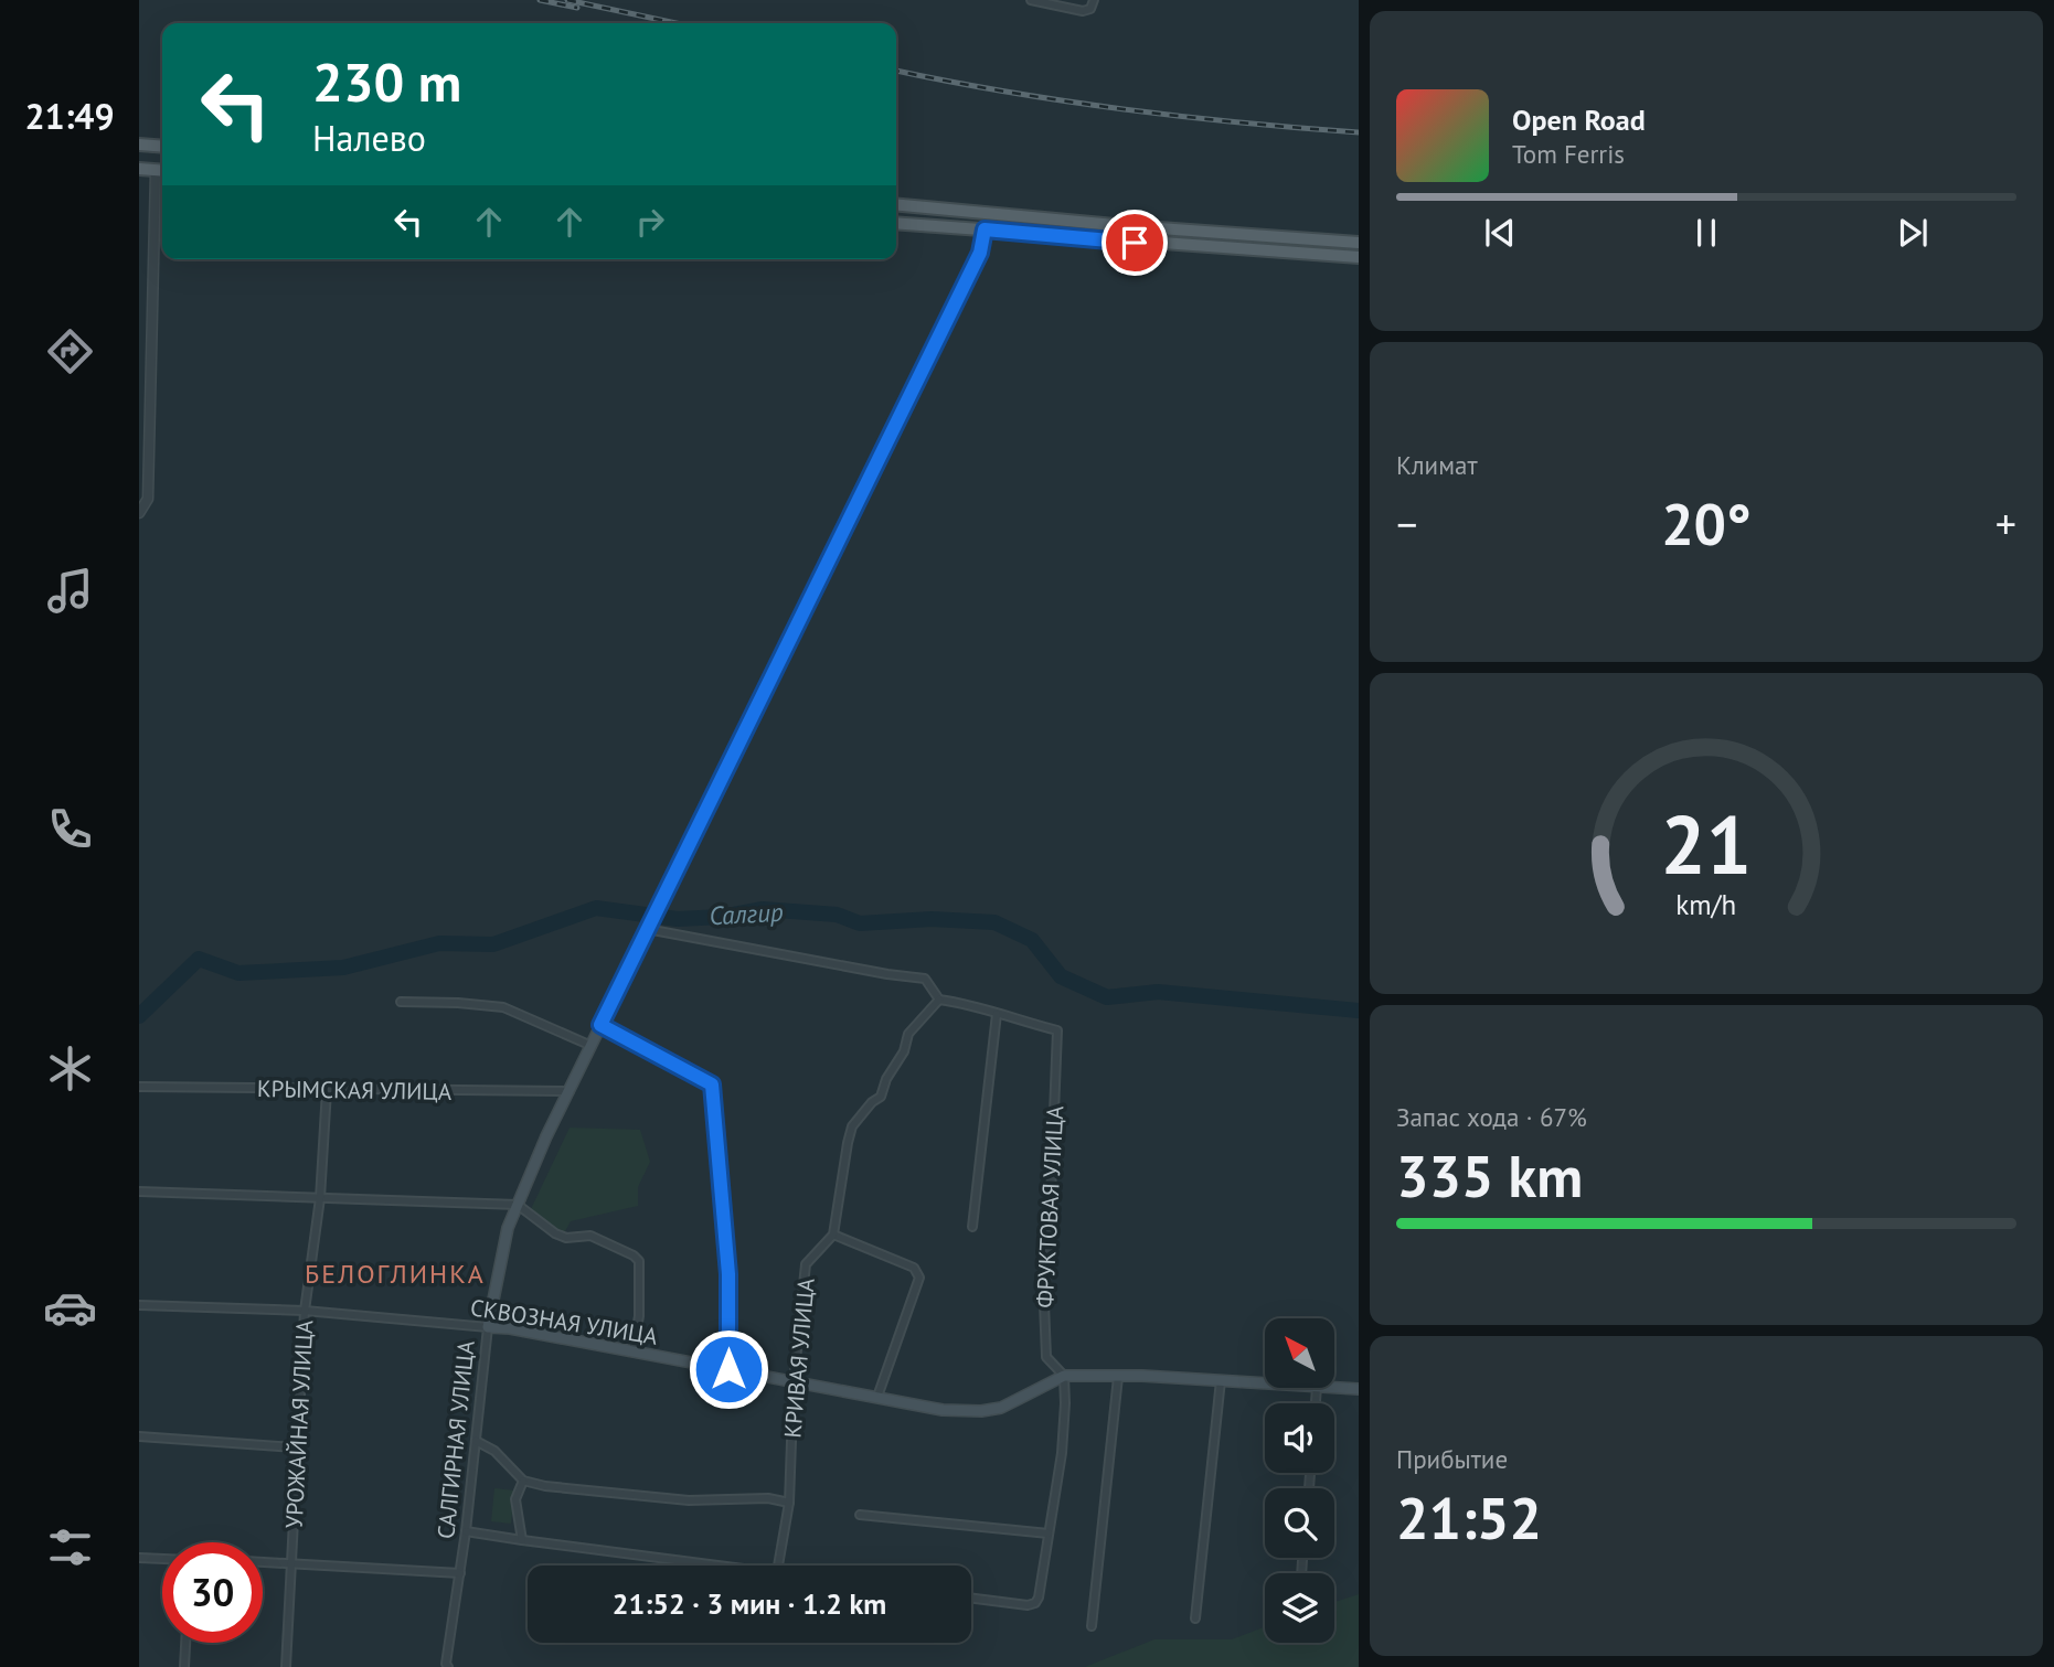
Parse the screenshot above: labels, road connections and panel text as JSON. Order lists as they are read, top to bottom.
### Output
{
  "streets": {
    "main road": ["СКВОЗНАЯ УЛИЦА", "САЛГИРНАЯ УЛИЦА"],
    "street": [
      "КРЫМСКАЯ УЛИЦА",
      "ФРУКТОВАЯ УЛИЦА",
      "КРИВАЯ УЛИЦА",
      "УРОЖАЙНАЯ УЛИЦА"
    ]
  },
  "crossings": [
    ["КРЫМСКАЯ УЛИЦА", "УРОЖАЙНАЯ УЛИЦА"],
    ["КРЫМСКАЯ УЛИЦА", "САЛГИРНАЯ УЛИЦА"],
    ["ФРУКТОВАЯ УЛИЦА", "СКВОЗНАЯ УЛИЦА"],
    ["СКВОЗНАЯ УЛИЦА", "КРИВАЯ УЛИЦА"],
    ["СКВОЗНАЯ УЛИЦА", "УРОЖАЙНАЯ УЛИЦА"],
    ["СКВОЗНАЯ УЛИЦА", "САЛГИРНАЯ УЛИЦА"]
  ],
  "districts": ["БЕЛОГЛИНКА"],
  "water": ["Салгир"],
  "north": "top left",
  "page": {
    "tabs": "21:49",
    "turn": ["230 m", "Налево"],
    "song": ["Open Road", "Tom Ferris"],
    "tile": [
      "Климат",
      ["Запас хода · 67%", "335 km"],
      ["Прибытие", "21:52"]
    ],
    "heat": ["−", "20°", "+"],
    "limit": "30",
    "trip": "21:52 · 3 мин · 1.2 km",
    "gauge": ["21", "km/h"]
  }
}
